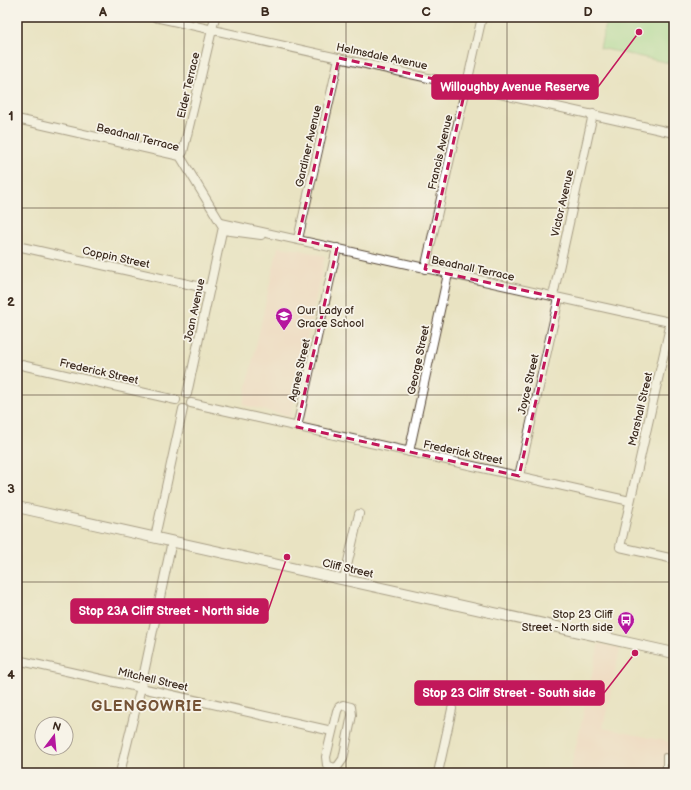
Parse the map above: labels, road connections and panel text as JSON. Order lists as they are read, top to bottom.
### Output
{
  "streets": {
    "street": [
      "Helmsdale Avenue",
      "Elder Terrace",
      "Beadnall Terrace",
      "Gardiner Avenue",
      "Francis Avenue",
      "Victor Avenue",
      "Coppin Street",
      "Joan Avenue",
      "George Street",
      "Agnes Street",
      "Frederick Street",
      "Joyce Street",
      "Marshall Street",
      "Cliff Street",
      "Mitchell Street"
    ]
  },
  "crossings": [
    ["Helmsdale Avenue", "Elder Terrace"],
    ["Helmsdale Avenue", "Gardiner Avenue"],
    ["Helmsdale Avenue", "Francis Avenue"],
    ["Helmsdale Avenue", "Victor Avenue"],
    ["Elder Terrace", "Beadnall Terrace"],
    ["Beadnall Terrace", "Gardiner Avenue"],
    ["Beadnall Terrace", "Francis Avenue"],
    ["Beadnall Terrace", "Victor Avenue"],
    ["Beadnall Terrace", "Joan Avenue"],
    ["Beadnall Terrace", "George Street"],
    ["Beadnall Terrace", "Agnes Street"],
    ["Beadnall Terrace", "Joyce Street"],
    ["Beadnall Terrace", "Marshall Street"],
    ["Victor Avenue", "Joyce Street"],
    ["Coppin Street", "Joan Avenue"],
    ["Joan Avenue", "Frederick Street"],
    ["George Street", "Frederick Street"],
    ["Agnes Street", "Frederick Street"],
    ["Frederick Street", "Joyce Street"],
    ["Frederick Street", "Marshall Street"]
  ],
  "districts": ["GLENGOWRIE"],
  "places": {
    "other": ["Willoughby Avenue Reserve", "Stop 23A Cliff Street - North side", "Stop 23 Cliff Street - South side"],
    "school or university": ["Our Lady of Grace School"],
    "bus stop": ["Stop 23 Cliff Street - North side"]
  },
  "north": "top",
  "grid": {
    "columns": [
      "A",
      "B",
      "C",
      "D"
    ],
    "rows": [
      "1",
      "2",
      "3",
      "4"
    ]
  }
}
